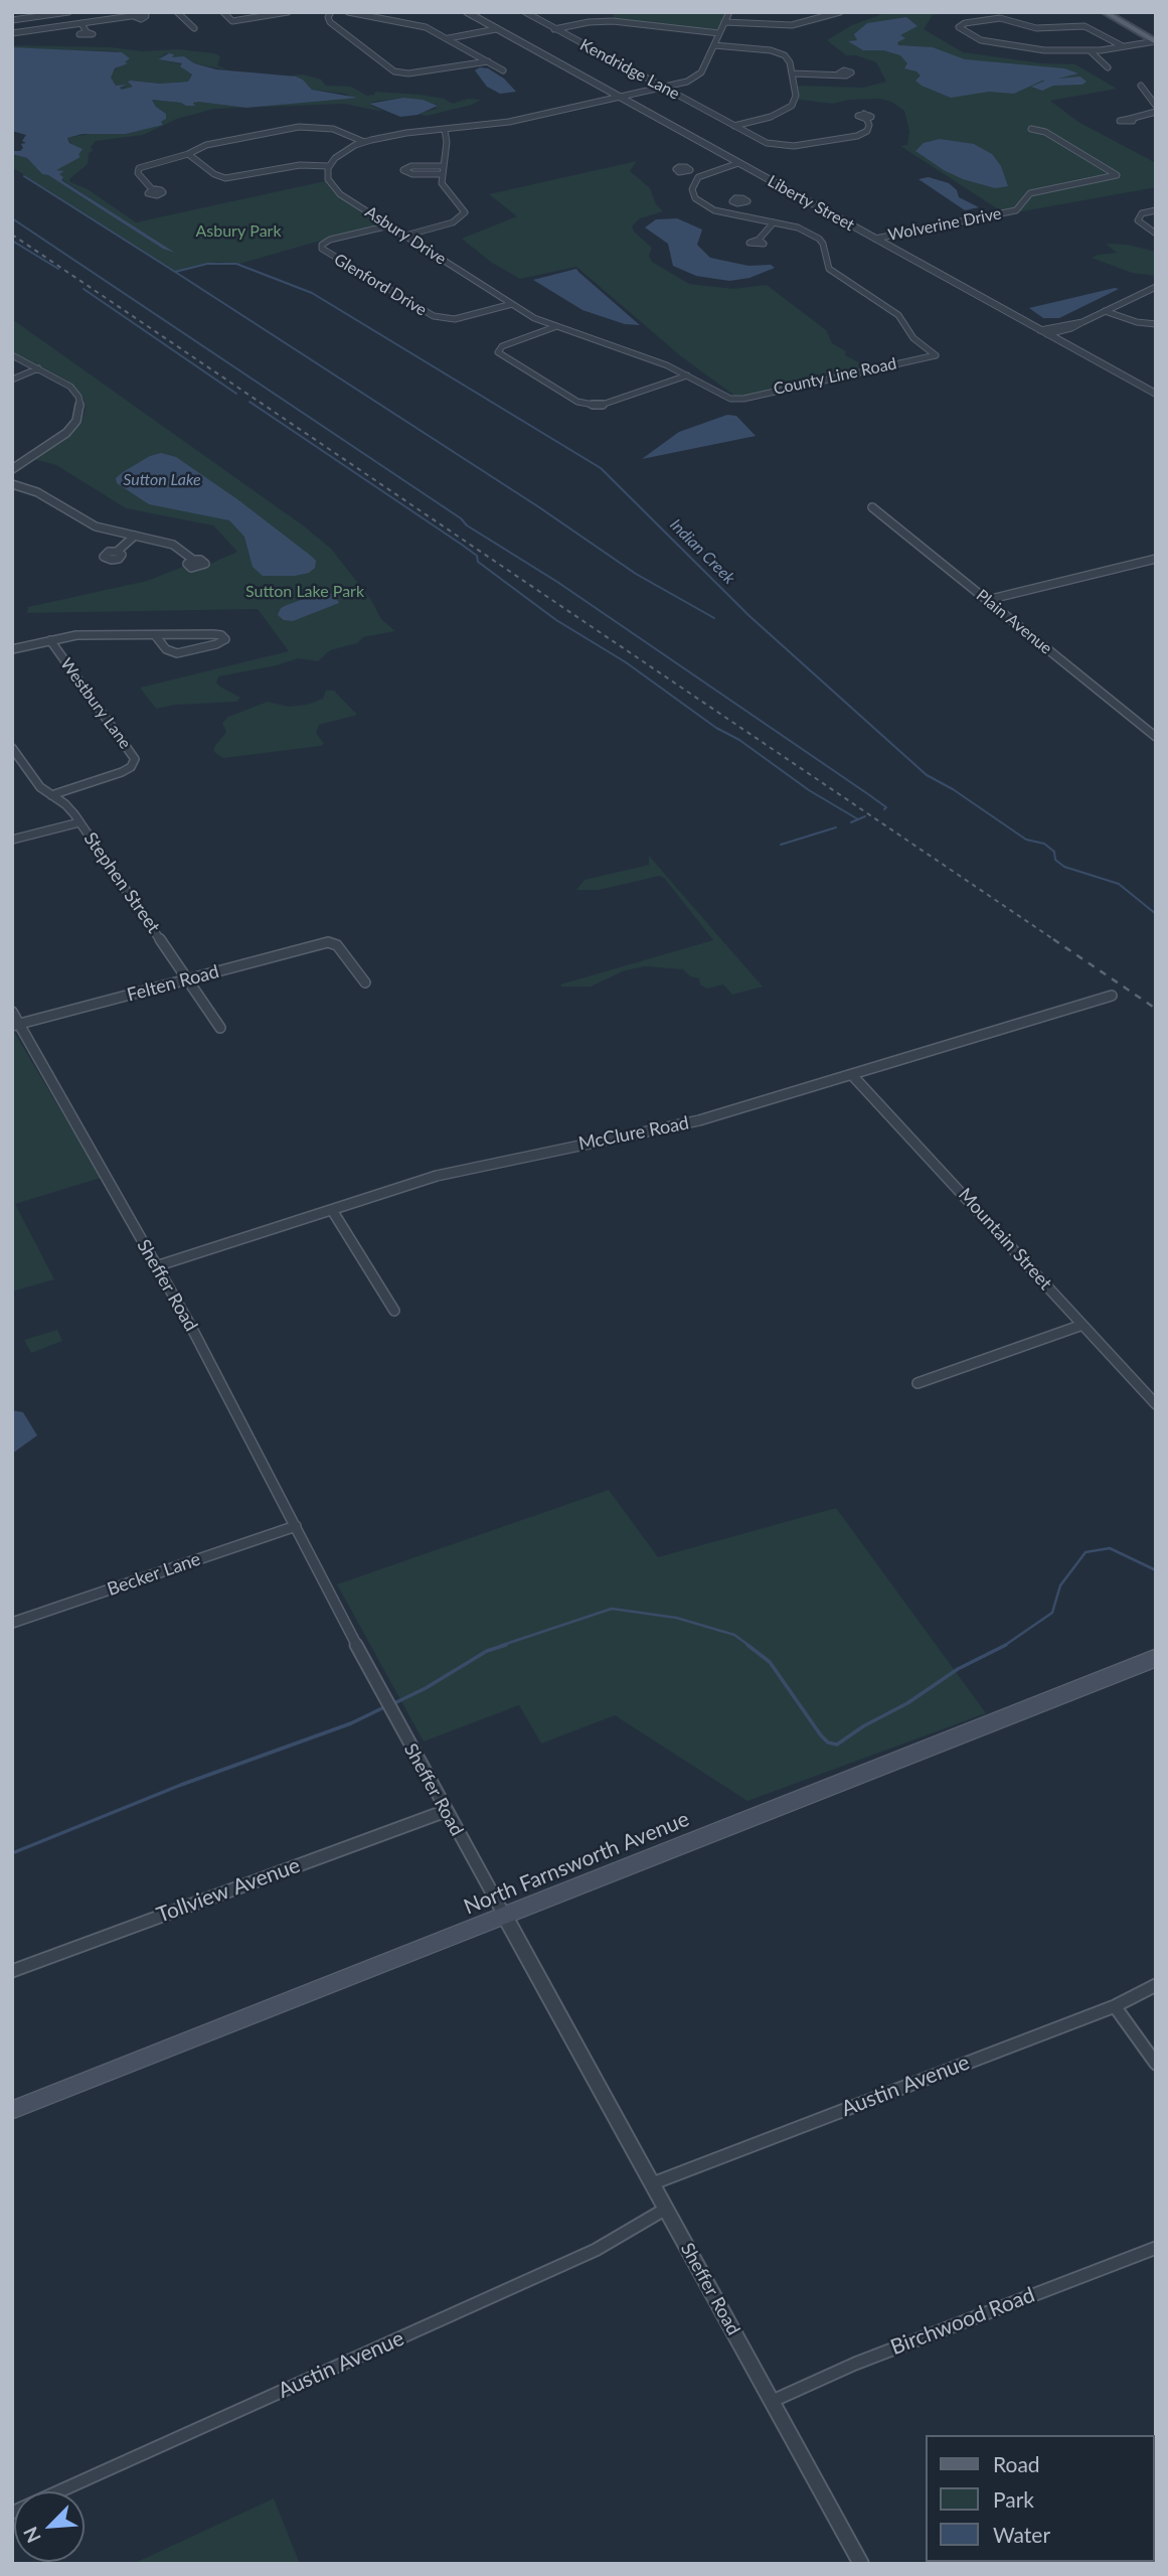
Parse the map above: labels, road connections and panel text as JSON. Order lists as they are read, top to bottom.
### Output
{
  "streets": {
    "main road": ["North Farnsworth Avenue"],
    "street": [
      "Kendridge Lane",
      "Liberty Street",
      "Wolverine Drive",
      "Asbury Drive",
      "Glenford Drive",
      "County Line Road",
      "Plain Avenue",
      "Westbury Lane",
      "Stephen Street",
      "Felten Road",
      "McClure Road",
      "Mountain Street",
      "Sheffer Road",
      "Becker Lane",
      "Tollview Avenue",
      "Austin Avenue",
      "Birchwood Road"
    ]
  },
  "crossings": [
    ["Liberty Street", "Wolverine Drive"],
    ["Asbury Drive", "Glenford Drive"],
    ["Asbury Drive", "County Line Road"],
    ["Westbury Lane", "Stephen Street"],
    ["Stephen Street", "Felten Road"],
    ["Felten Road", "Sheffer Road"],
    ["McClure Road", "Mountain Street"],
    ["McClure Road", "Sheffer Road"],
    ["Sheffer Road", "Becker Lane"],
    ["Sheffer Road", "North Farnsworth Avenue"],
    ["Sheffer Road", "Tollview Avenue"],
    ["Sheffer Road", "Austin Avenue"],
    ["Sheffer Road", "Birchwood Road"]
  ],
  "water": ["Sutton Lake", "Indian Creek"],
  "parks": ["Asbury Park", "Sutton Lake Park"],
  "legend": ["Road", "Park", "Water"],
  "north": "bottom left"
}
